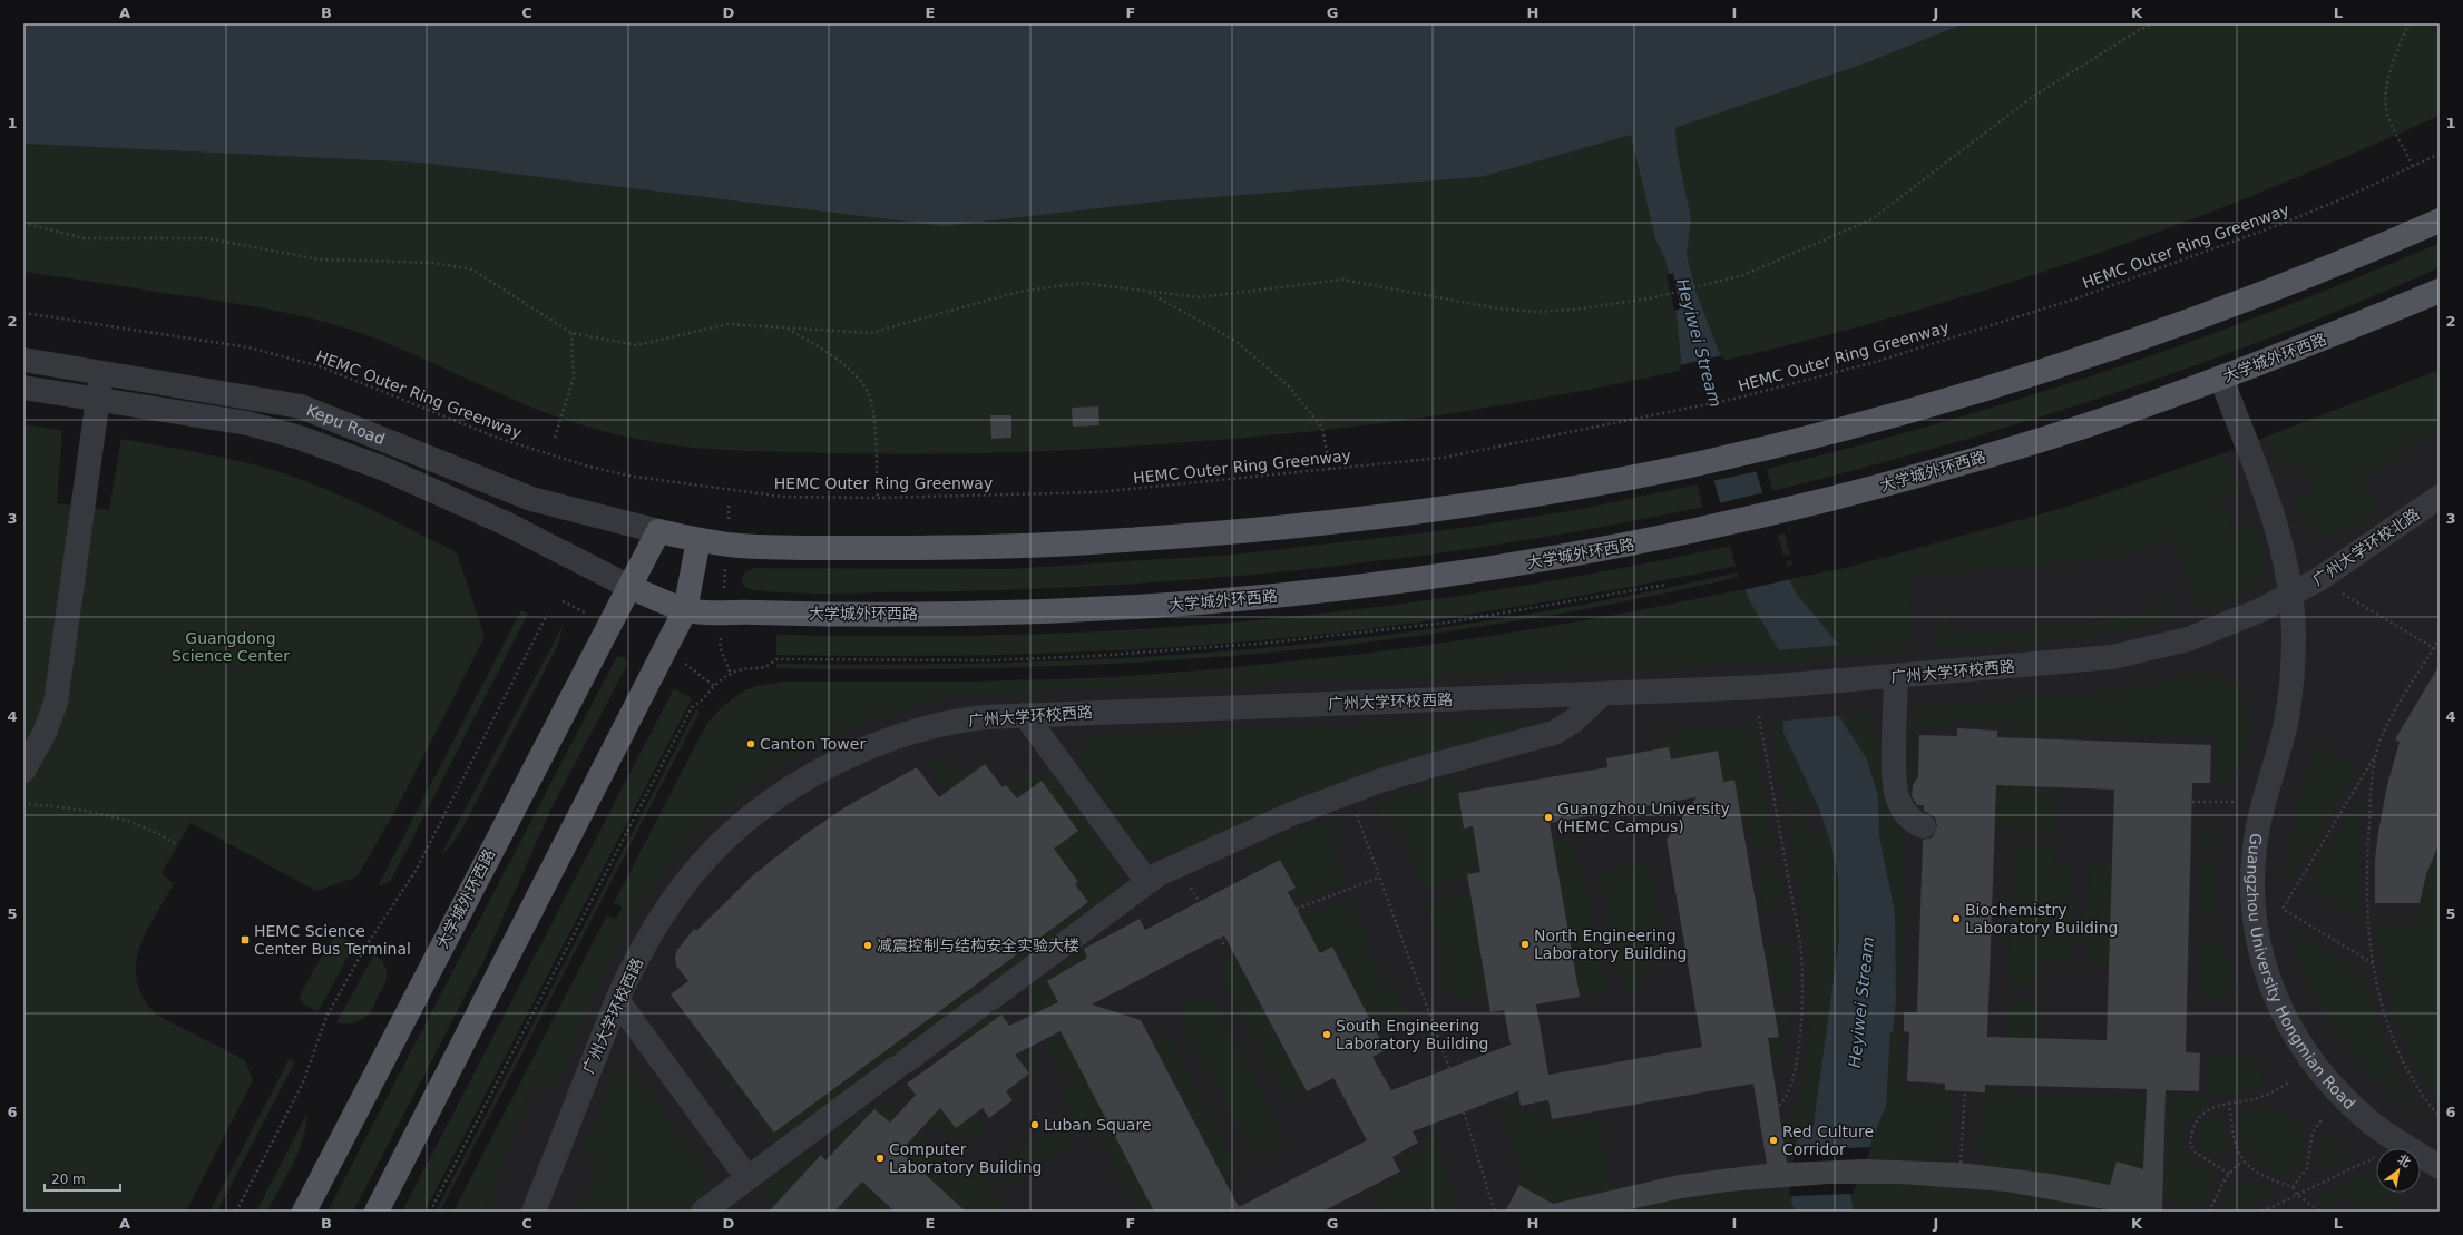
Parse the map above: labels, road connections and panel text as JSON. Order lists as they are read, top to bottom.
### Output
{
  "streets": {
    "main road": ["大学城外环西路"],
    "street": [
      "Kepu Road",
      "广州大学环校北路",
      "广州大学环校西路",
      "Guangzhou University Hongmian Road"
    ],
    "path": ["HEMC Outer Ring Greenway"]
  },
  "crossings": [
    ["大学城外环西路", "Kepu Road"],
    ["大学城外环西路", "Guangzhou University Hongmian Road"],
    ["广州大学环校北路", "广州大学环校西路"],
    ["广州大学环校北路", "Guangzhou University Hongmian Road"],
    ["广州大学环校西路", "Guangzhou University Hongmian Road"]
  ],
  "water": ["Heyiwei Stream"],
  "parks": ["Guangdong Science Center"],
  "places": {
    "other": [
      "Canton Tower",
      "Guangzhou University (HEMC Campus)",
      "Biochemistry Laboratory Building",
      "North Engineering Laboratory Building",
      "减震控制与结构安全实验大楼",
      "South Engineering Laboratory Building",
      "Luban Square",
      "Red Culture Corridor",
      "Computer Laboratory Building"
    ],
    "transit": ["HEMC Science Center Bus Terminal"]
  },
  "scale_bar": "20 m",
  "north": "top right",
  "grid": {
    "columns": [
      "A",
      "B",
      "C",
      "D",
      "E",
      "F",
      "G",
      "H",
      "I",
      "J",
      "K",
      "L"
    ],
    "rows": [
      "1",
      "2",
      "3",
      "4",
      "5",
      "6"
    ]
  }
}
